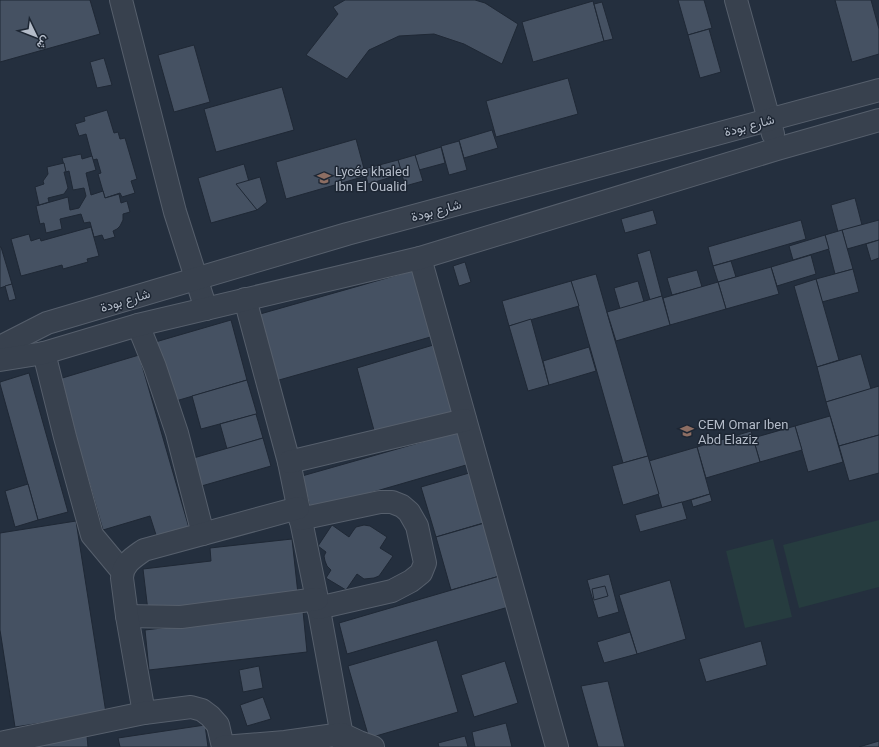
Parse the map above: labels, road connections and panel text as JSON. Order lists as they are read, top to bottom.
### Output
{
  "streets": {
    "street": ["شارع بودة"]
  },
  "places": {
    "school or university": ["Lycée khaled Ibn El Oualid", "CEM Omar Iben Abd Elaziz"]
  },
  "north": "bottom right"
}
